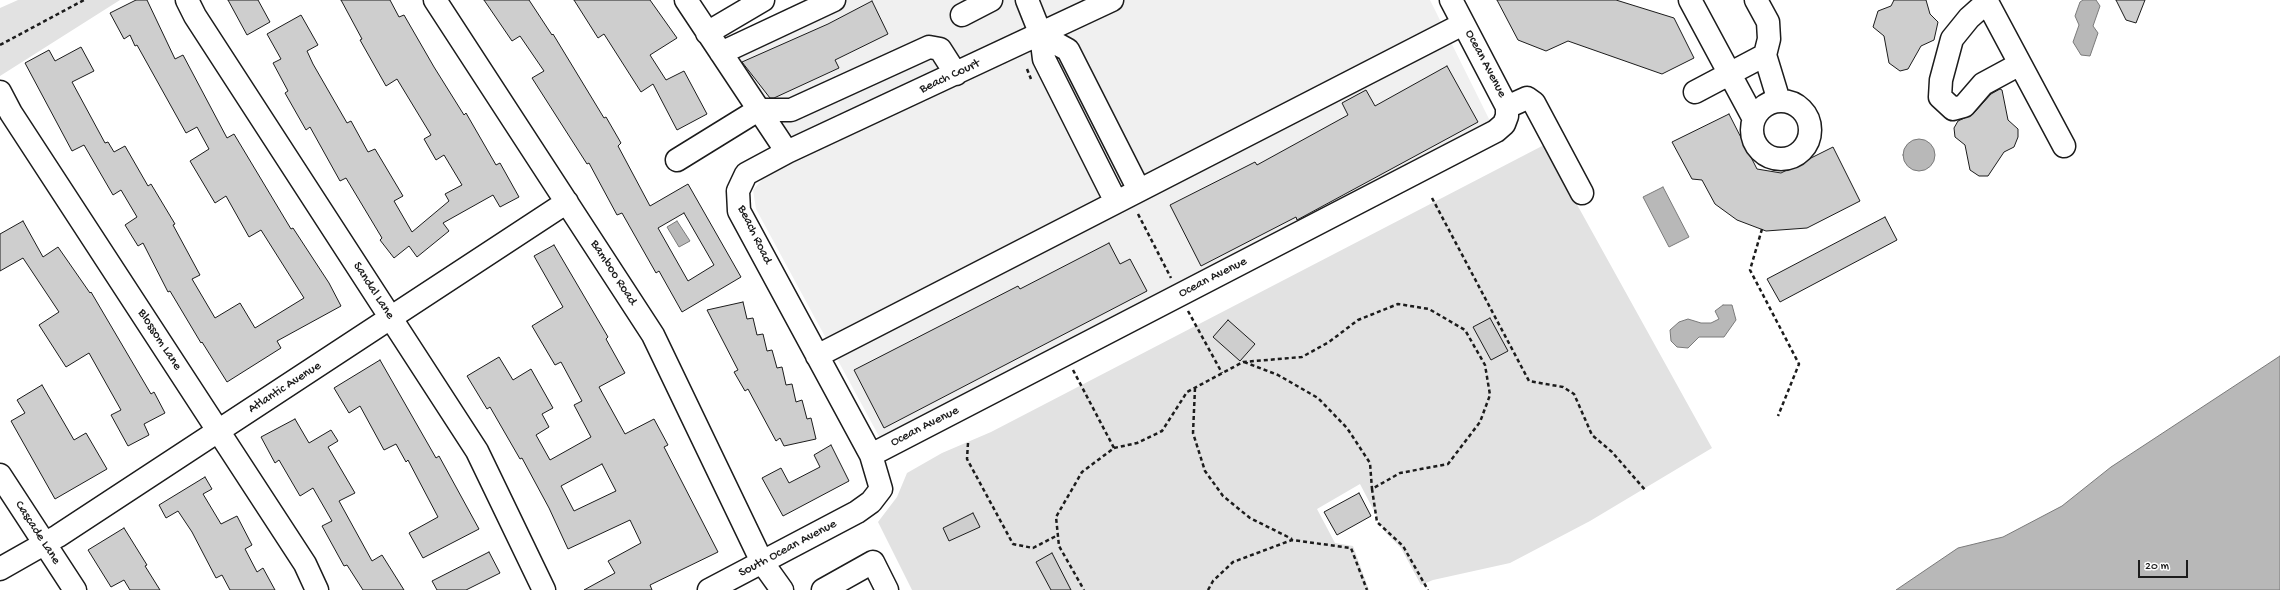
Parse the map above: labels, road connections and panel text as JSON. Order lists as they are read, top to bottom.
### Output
{
  "streets": {
    "street": [
      "Ocean Avenue",
      "Beach Court",
      "Beach Road",
      "Bamboo Road",
      "Sandal Lane",
      "Blossom Lane",
      "Atlantic Avenue",
      "Cascade Lane",
      "South Ocean Avenue"
    ]
  },
  "crossings": [
    ["Ocean Avenue", "Beach Road"],
    ["Ocean Avenue", "South Ocean Avenue"],
    ["Beach Court", "Beach Road"],
    ["Beach Road", "South Ocean Avenue"],
    ["Bamboo Road", "Atlantic Avenue"],
    ["Bamboo Road", "South Ocean Avenue"],
    ["Sandal Lane", "Atlantic Avenue"],
    ["Blossom Lane", "Atlantic Avenue"],
    ["Atlantic Avenue", "Cascade Lane"]
  ],
  "scale_bar": "20 m"
}
